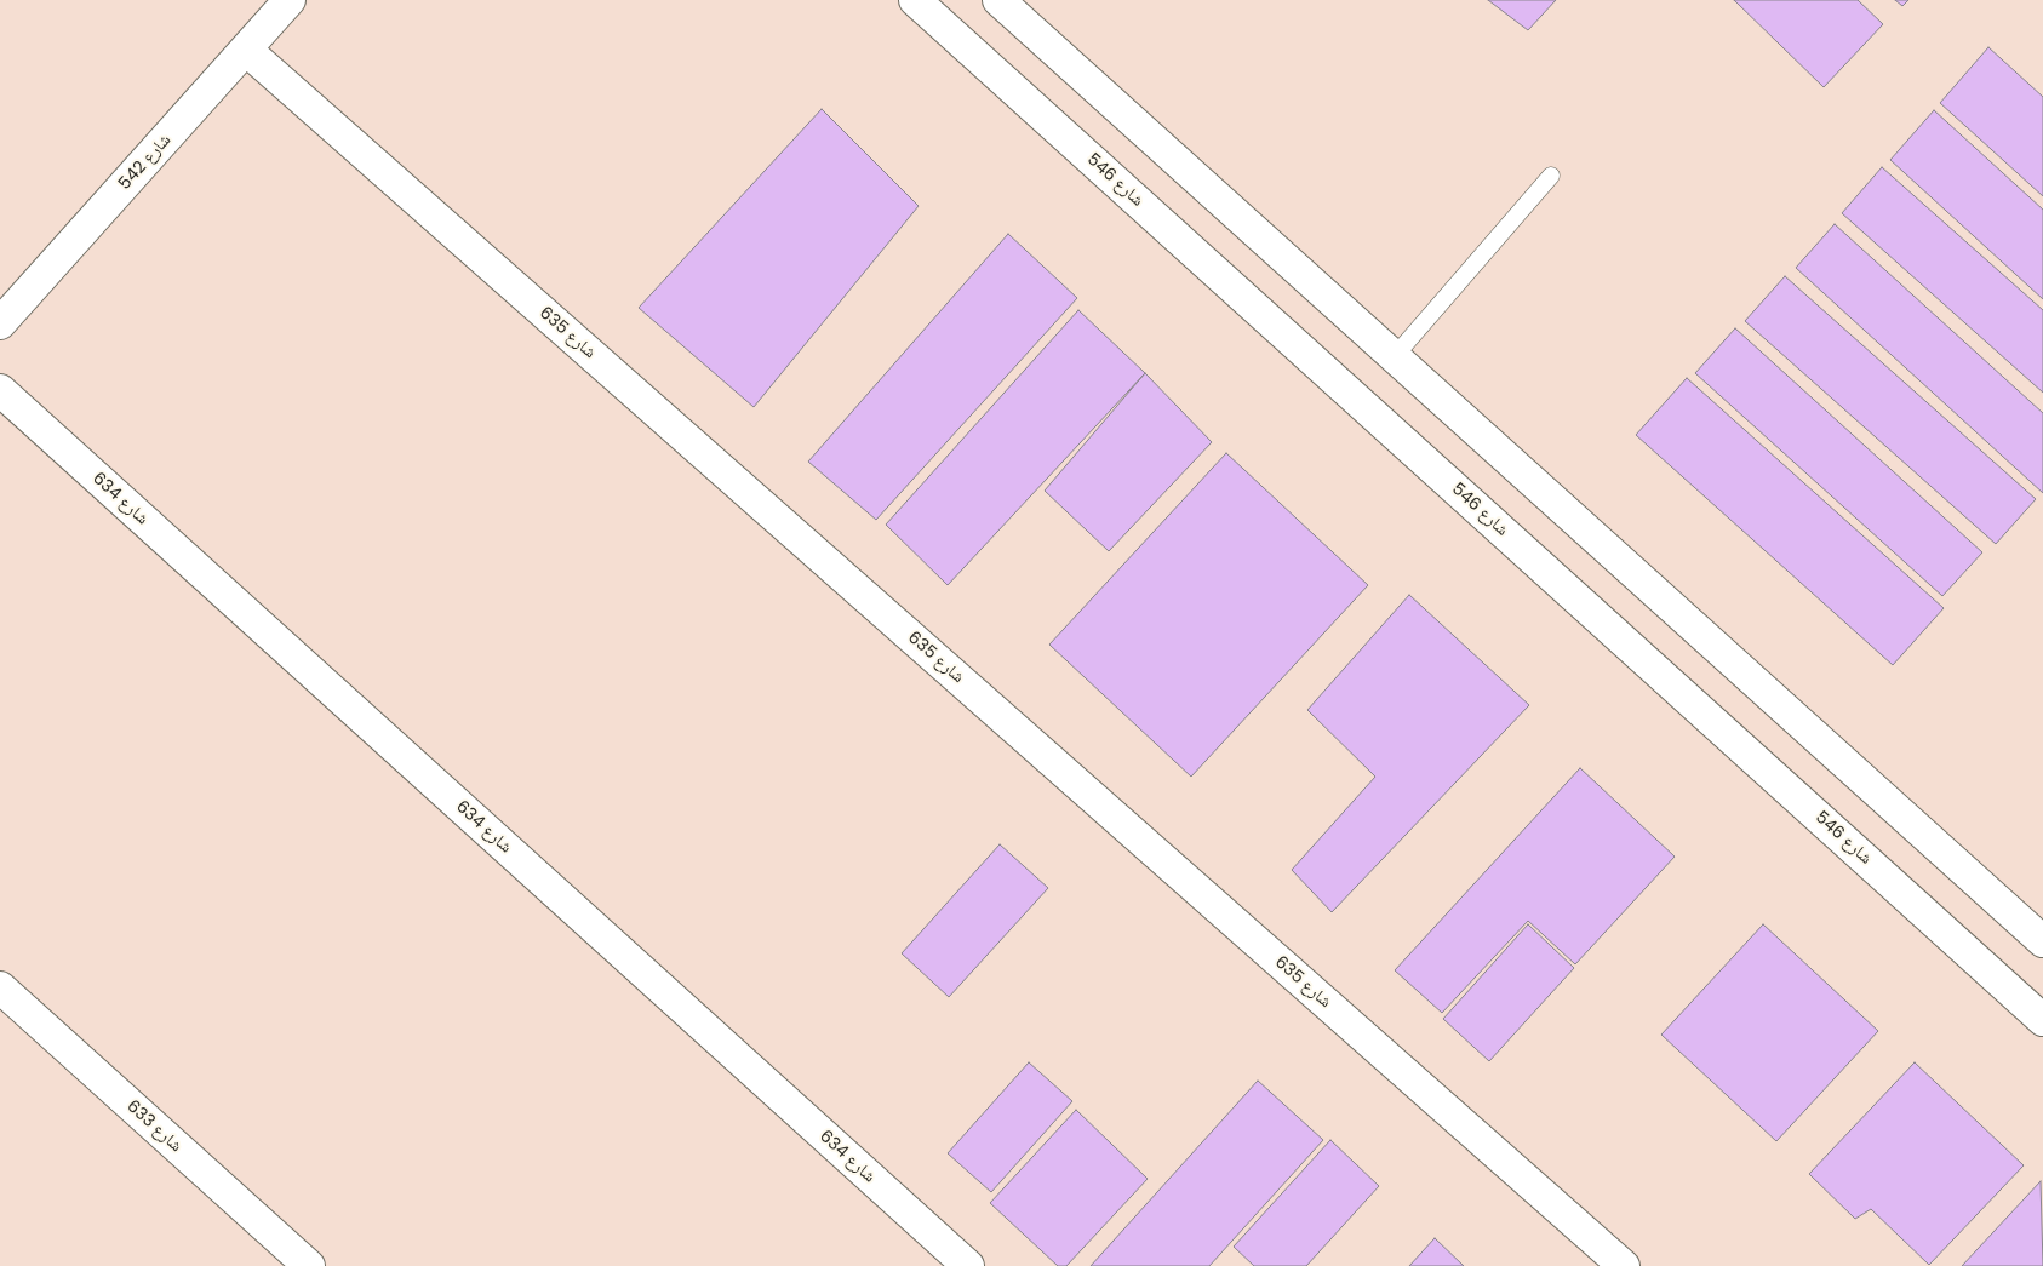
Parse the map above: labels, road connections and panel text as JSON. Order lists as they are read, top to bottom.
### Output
{
  "streets": {
    "street": [
      "شارع 542",
      "شارع 546",
      "شارع 635",
      "شارع 634",
      "شارع 633"
    ]
  },
  "crossings": [
    ["شارع 542", "شارع 635"]
  ]
}
